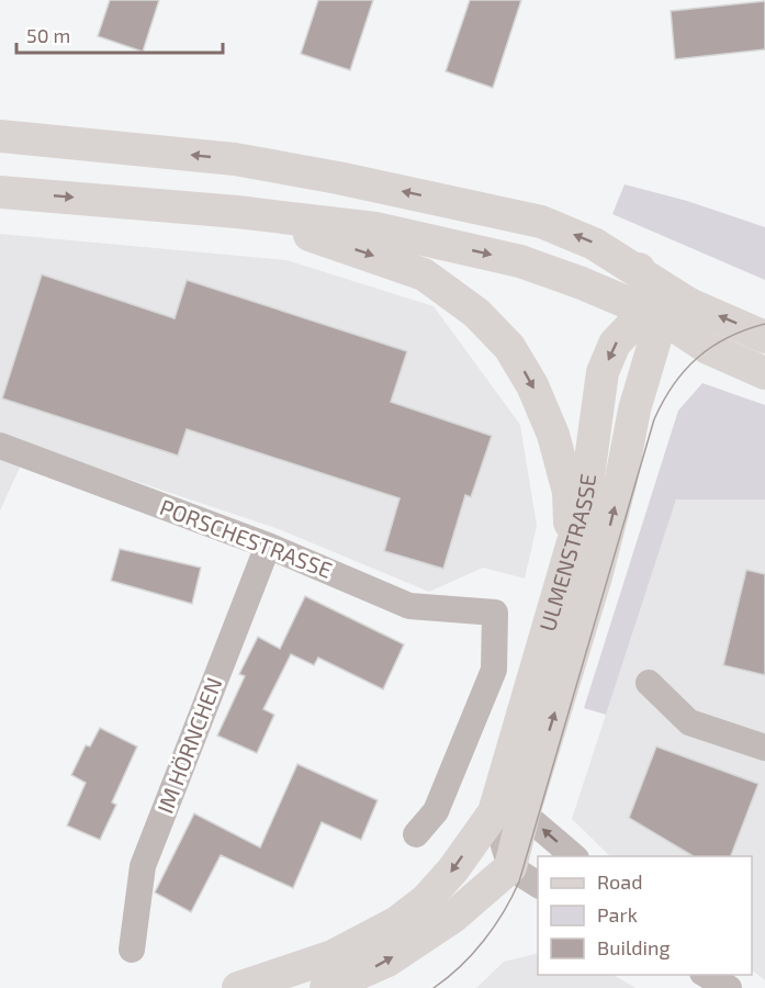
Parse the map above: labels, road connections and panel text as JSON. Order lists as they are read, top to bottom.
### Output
{
  "streets": {
    "main road": ["ULMENSTRASSE"],
    "street": ["PORSCHESTRASSE", "IM HÖRNCHEN"]
  },
  "crossings": [
    ["PORSCHESTRASSE", "IM HÖRNCHEN"]
  ],
  "legend": ["Road", "Park", "Building"],
  "scale_bar": "50 m"
}
